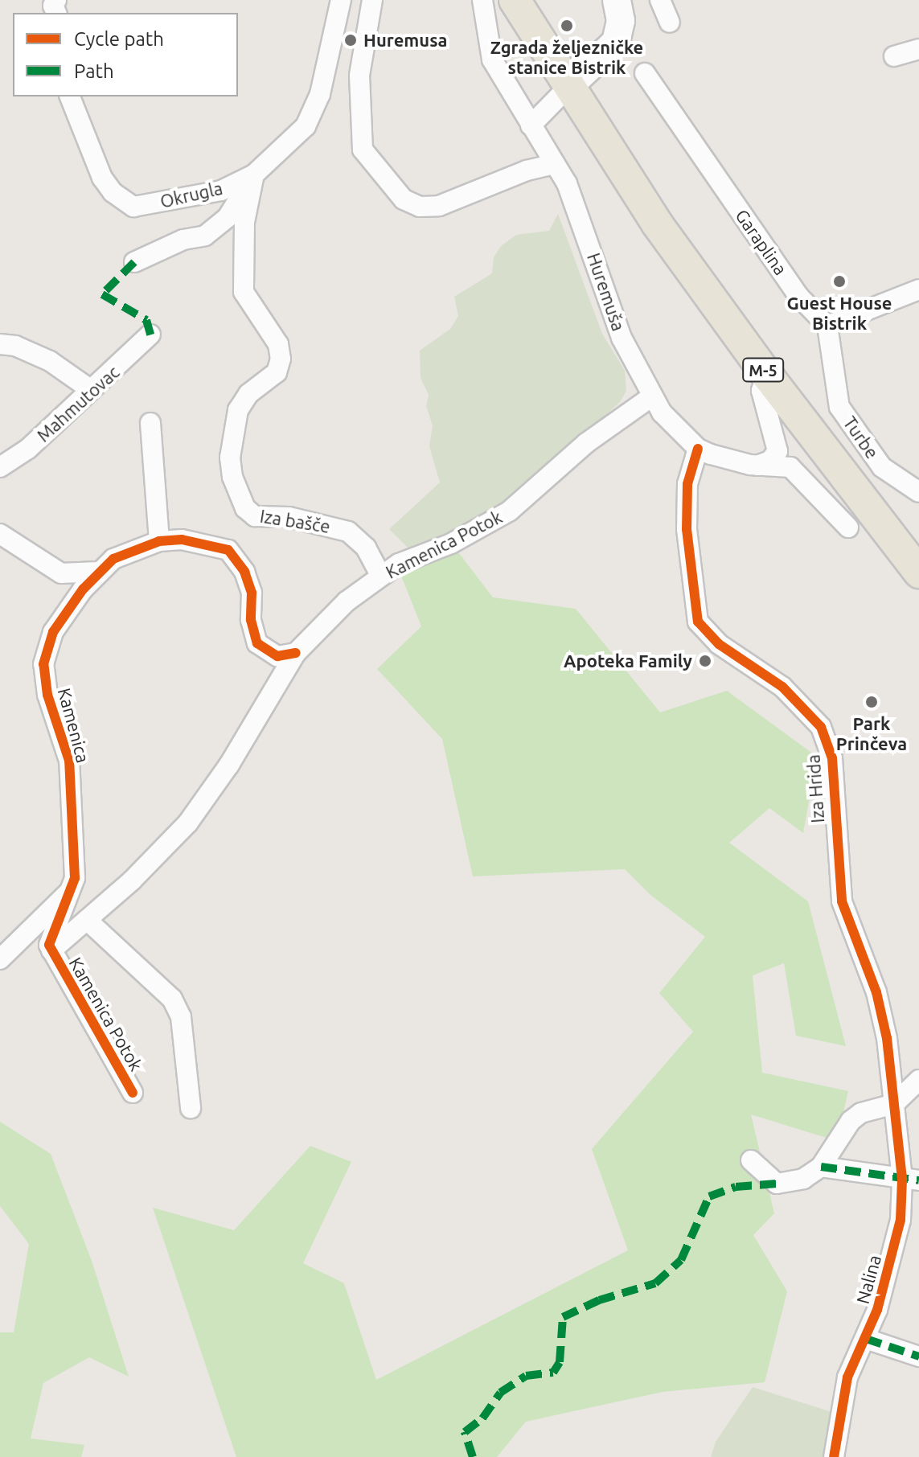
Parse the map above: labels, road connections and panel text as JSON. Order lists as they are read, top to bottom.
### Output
{
  "streets": {
    "main road": ["M-5"],
    "street": [
      "Okrugla",
      "Garaplina",
      "Huremuša",
      "Mahmutovac",
      "Turbe",
      "Iza bašče",
      "Kamenica Potok",
      "Kamenica",
      "Iza Hrida",
      "Nalina"
    ]
  },
  "crossings": [
    ["Okrugla", "Iza bašče"],
    ["Garaplina", "Turbe"],
    ["Huremuša", "Kamenica Potok"],
    ["Huremuša", "Iza Hrida"],
    ["Iza bašče", "Kamenica Potok"],
    ["Kamenica Potok", "Kamenica"],
    ["Iza Hrida", "Nalina"]
  ],
  "places": [
    "Zgrada željezničke stanice Bistrik",
    "Huremusa",
    "Guest House Bistrik",
    "Apoteka Family",
    "Park Prinčeva"
  ],
  "legend": ["Cycle path", "Path"]
}
